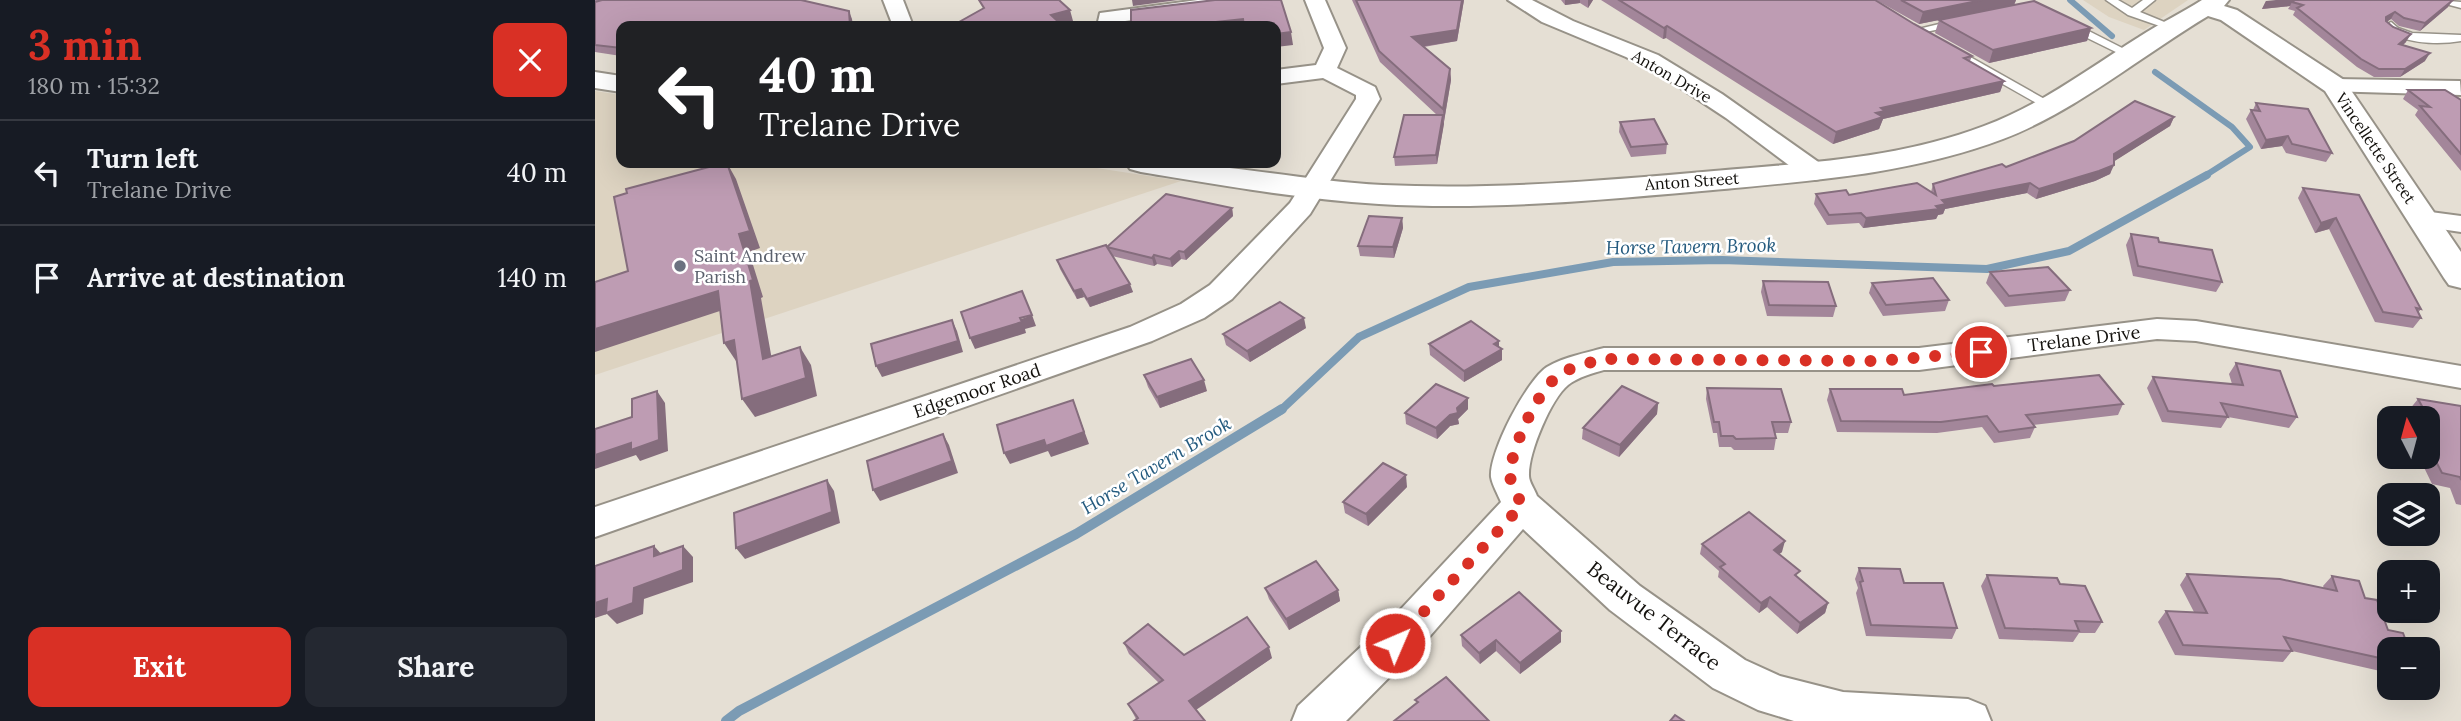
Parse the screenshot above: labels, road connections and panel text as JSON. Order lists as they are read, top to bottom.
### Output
{
  "streets": {
    "street": [
      "Anton Drive",
      "Vincellette Street",
      "Anton Street",
      "Trelane Drive",
      "Edgemoor Road",
      "Beauvue Terrace"
    ]
  },
  "crossings": [
    ["Anton Drive", "Anton Street"],
    ["Vincellette Street", "Anton Street"],
    ["Anton Street", "Edgemoor Road"],
    ["Trelane Drive", "Beauvue Terrace"]
  ],
  "water": ["Horse Tavern Brook"],
  "places": ["Saint Andrew Parish"],
  "north": "top",
  "page": {
    "heading": ["3 min", "180 m · 15:32"],
    "turn": ["40 m", "Trelane Drive"],
    "list": [
      {
        "name": "Turn left",
        "note": "Trelane Drive",
        "value": "40 m"
      },
      {
        "name": "Arrive at destination",
        "value": "140 m"
      }
    ],
    "map_buttons": ["+", "−"],
    "buttons": ["Exit", "Share"]
  }
}
